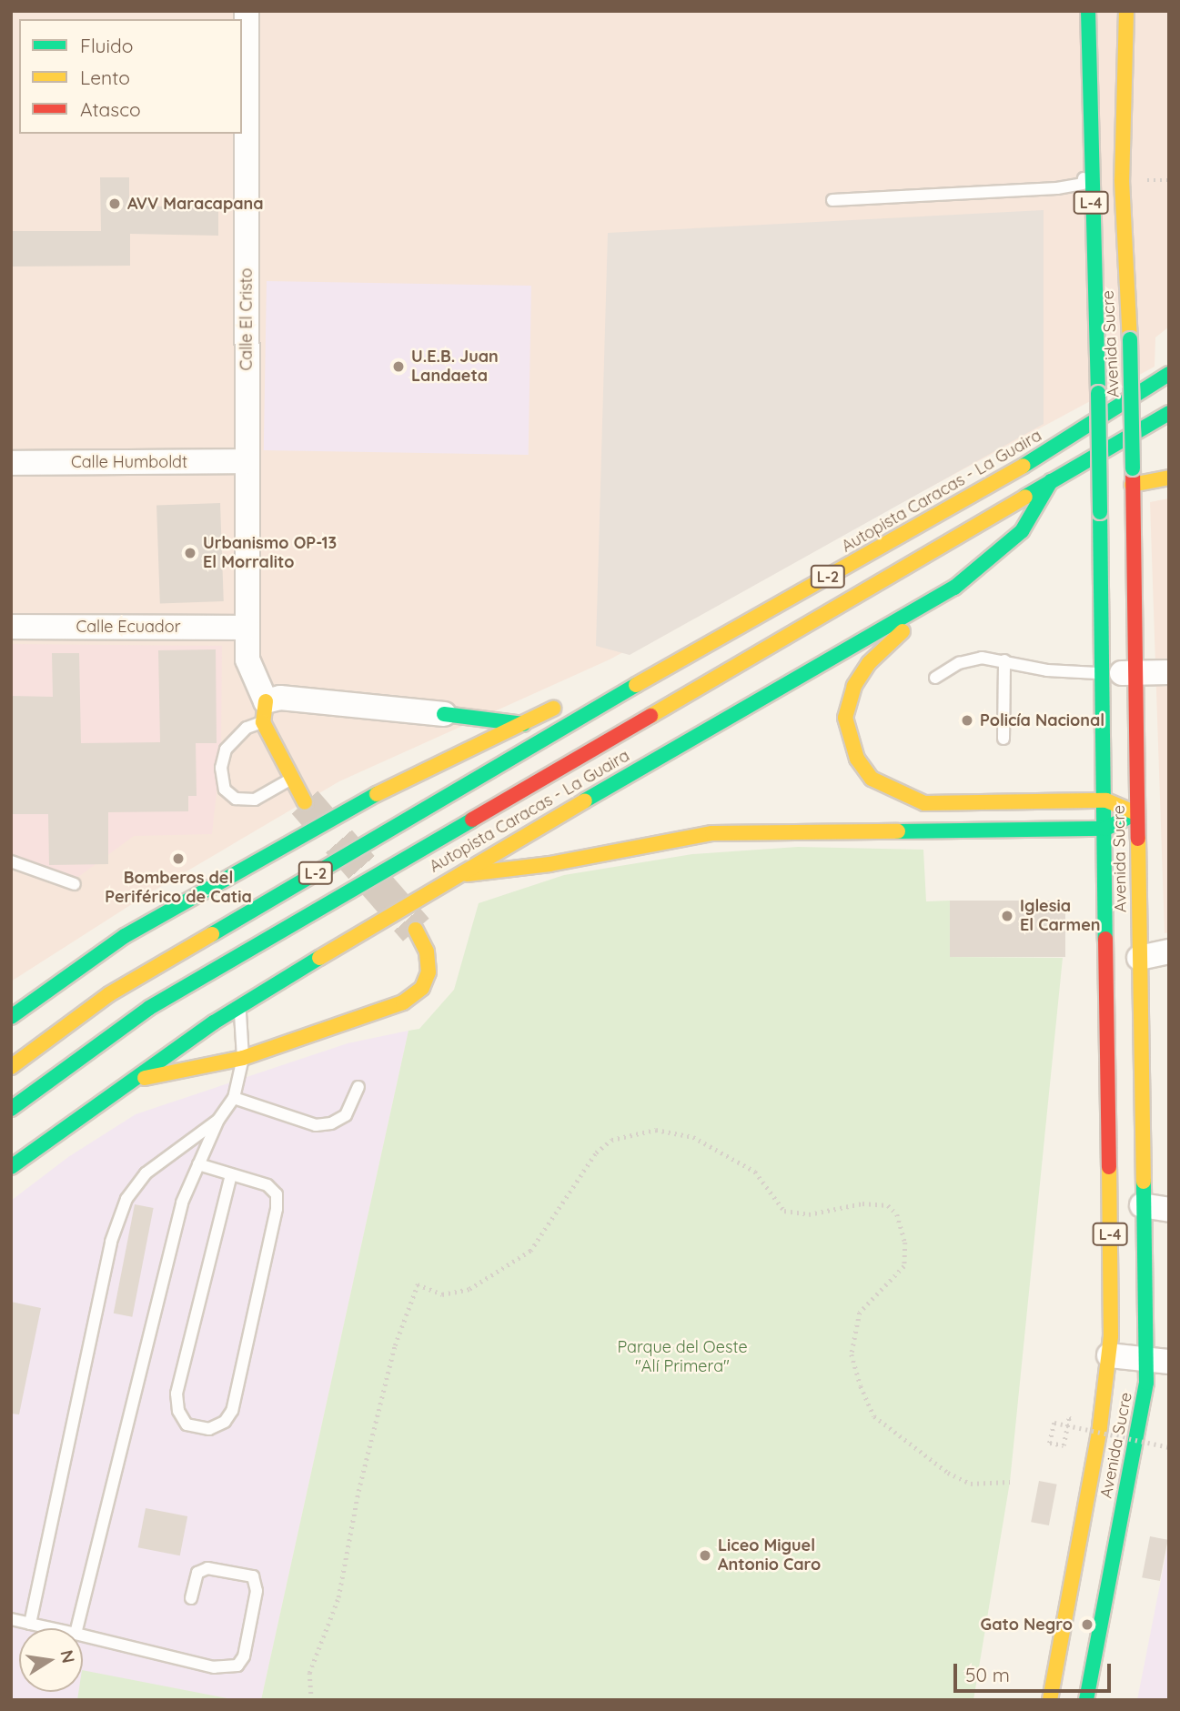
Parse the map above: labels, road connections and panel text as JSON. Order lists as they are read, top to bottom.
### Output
{
  "streets": {
    "main road": [
      "L-4",
      "Avenida Sucre",
      "Autopista Caracas - La Guaira",
      "L-2"
    ],
    "street": ["Calle El Cristo", "Calle Humboldt", "Calle Ecuador"]
  },
  "crossings": [
    ["Calle El Cristo", "Calle Humboldt"],
    ["Calle El Cristo", "Calle Ecuador"],
    ["Autopista Caracas - La Guaira", "L-2"]
  ],
  "parks": ["Parque del Oeste \"Alí Primera\""],
  "places": [
    "AVV Maracapana",
    "U.E.B. Juan Landaeta",
    "Urbanismo OP-13 El Morralito",
    "Policía Nacional",
    "Bomberos del Periférico de Catia",
    "Iglesia El Carmen",
    "Liceo Miguel Antonio Caro",
    "Gato Negro"
  ],
  "legend": ["Fluido", "Lento", "Atasco"],
  "scale_bar": "50 m",
  "north": "right"
}
